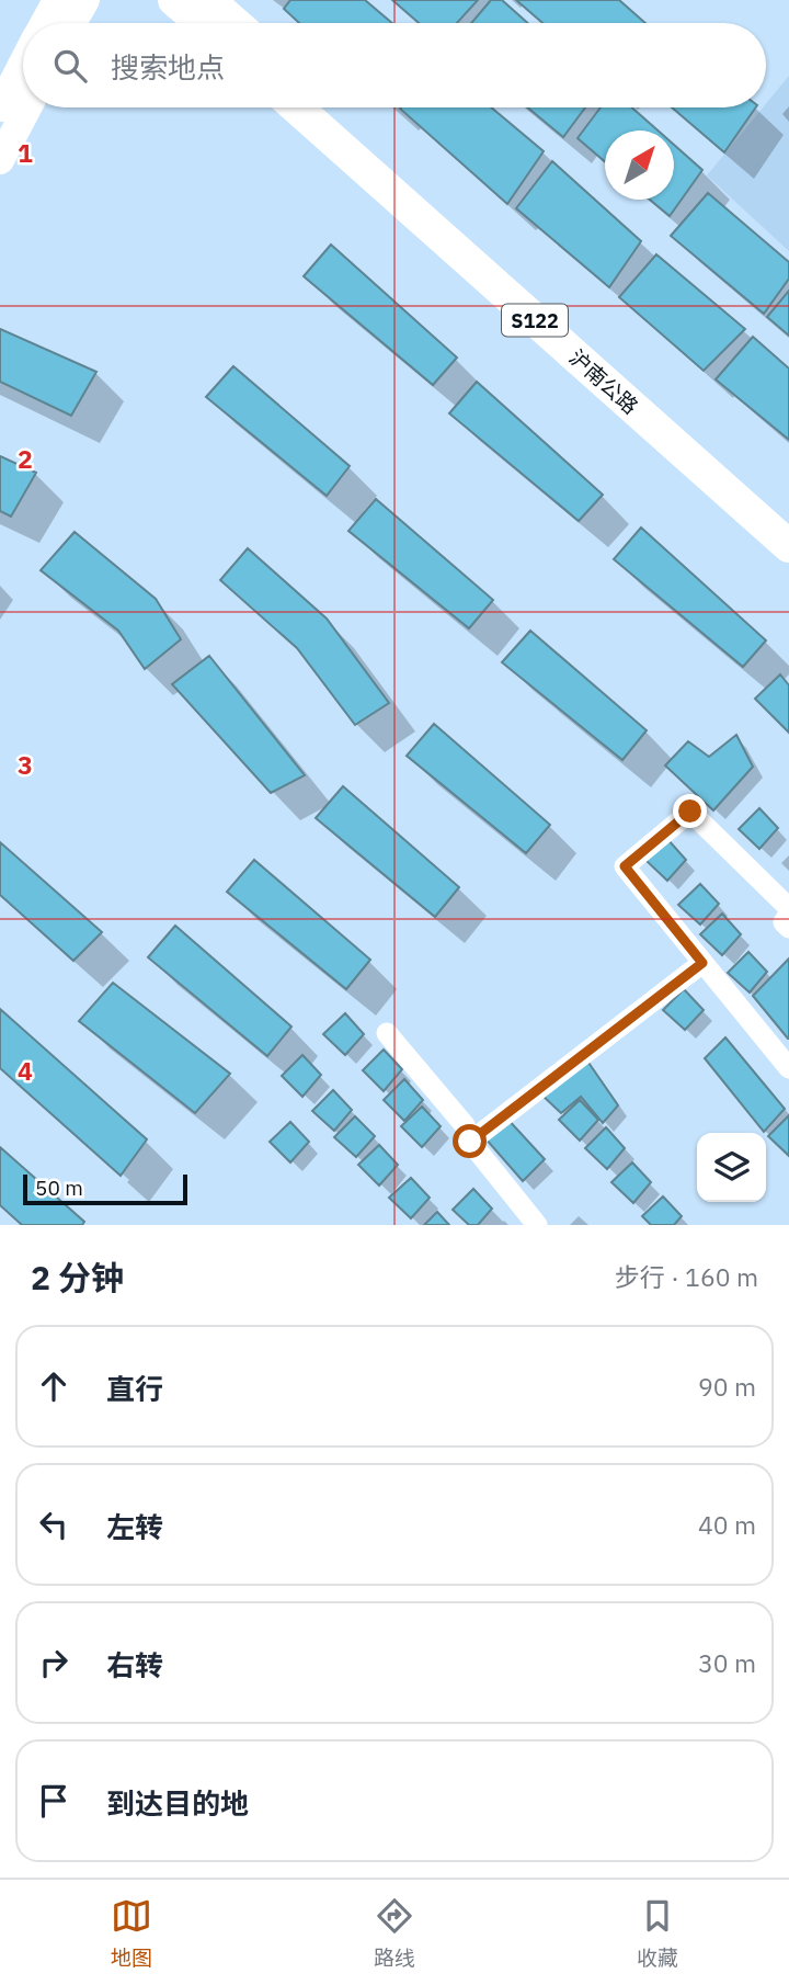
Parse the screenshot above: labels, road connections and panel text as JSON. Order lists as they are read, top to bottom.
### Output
{
  "streets": {
    "main road": ["S122", "沪南公路"]
  },
  "scale_bar": "50 m",
  "north": "top right",
  "page": {
    "search": "搜索地点",
    "scale": "50 m",
    "heading": ["2 分钟", "步行 · 160 m"],
    "list": [
      ["直行", "90 m"],
      ["左转", "40 m"],
      ["右转", "30 m"],
      "到达目的地"
    ],
    "nav": ["地图", "路线", "收藏"]
  },
  "grid": {
    "rows": [
      "1",
      "2",
      "3",
      "4"
    ]
  }
}
